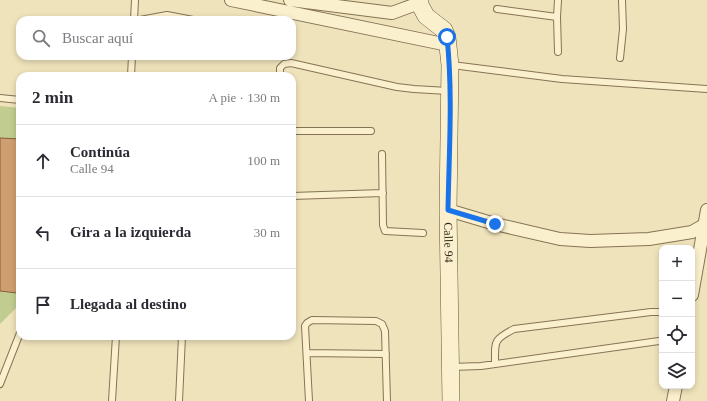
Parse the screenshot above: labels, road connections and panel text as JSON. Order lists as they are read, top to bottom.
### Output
{
  "streets": {
    "street": ["Calle 94"]
  },
  "page": {
    "search": "Buscar aquí",
    "heading": ["2 min", "A pie · 130 m"],
    "list": [
      ["Continúa", "Calle 94", "100 m"],
      ["Gira a la izquierda", "30 m"],
      "Llegada al destino"
    ],
    "map_buttons": ["+", "−"]
  }
}
